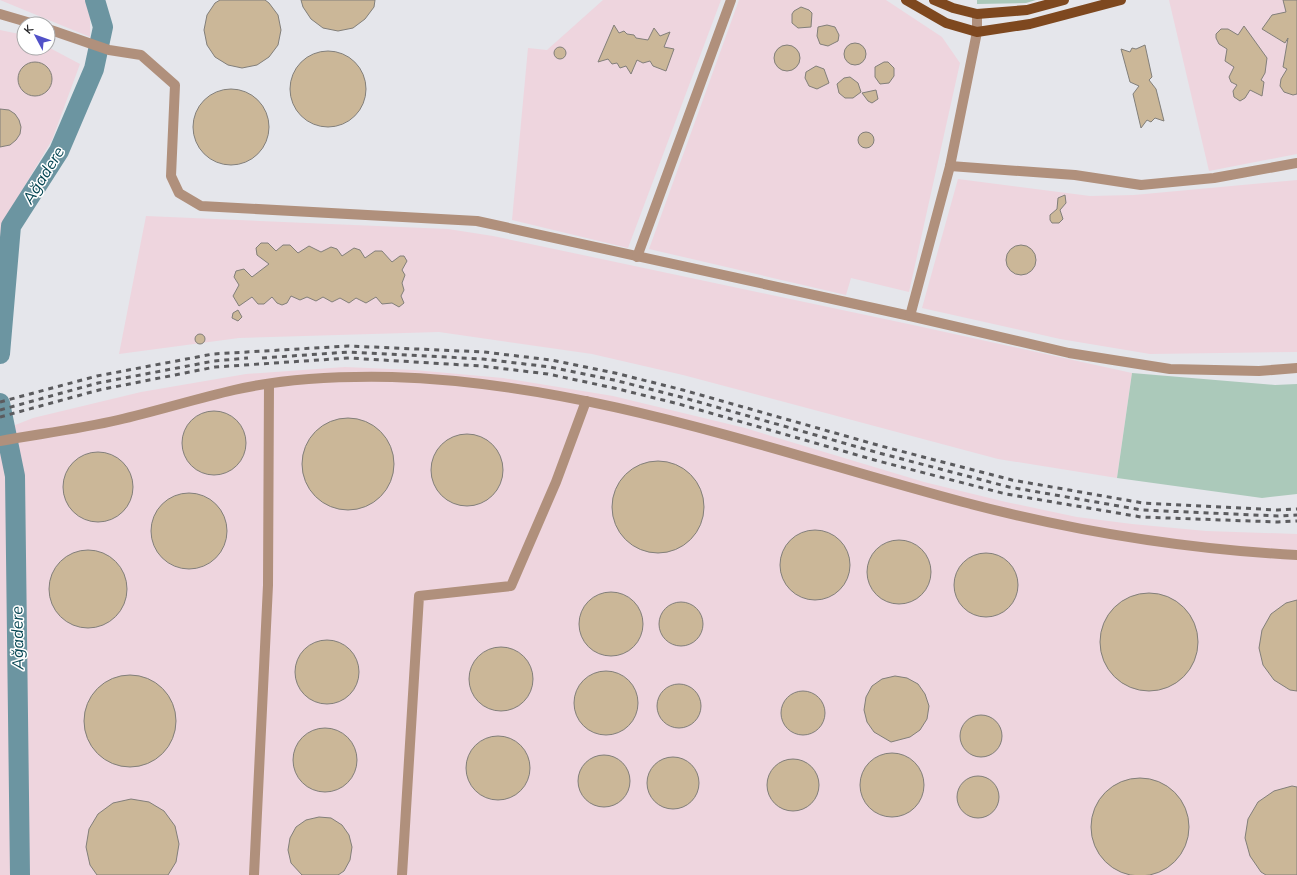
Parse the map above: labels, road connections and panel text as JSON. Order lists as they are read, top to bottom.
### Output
{
  "water": ["Ağadere"],
  "north": "top left"
}
